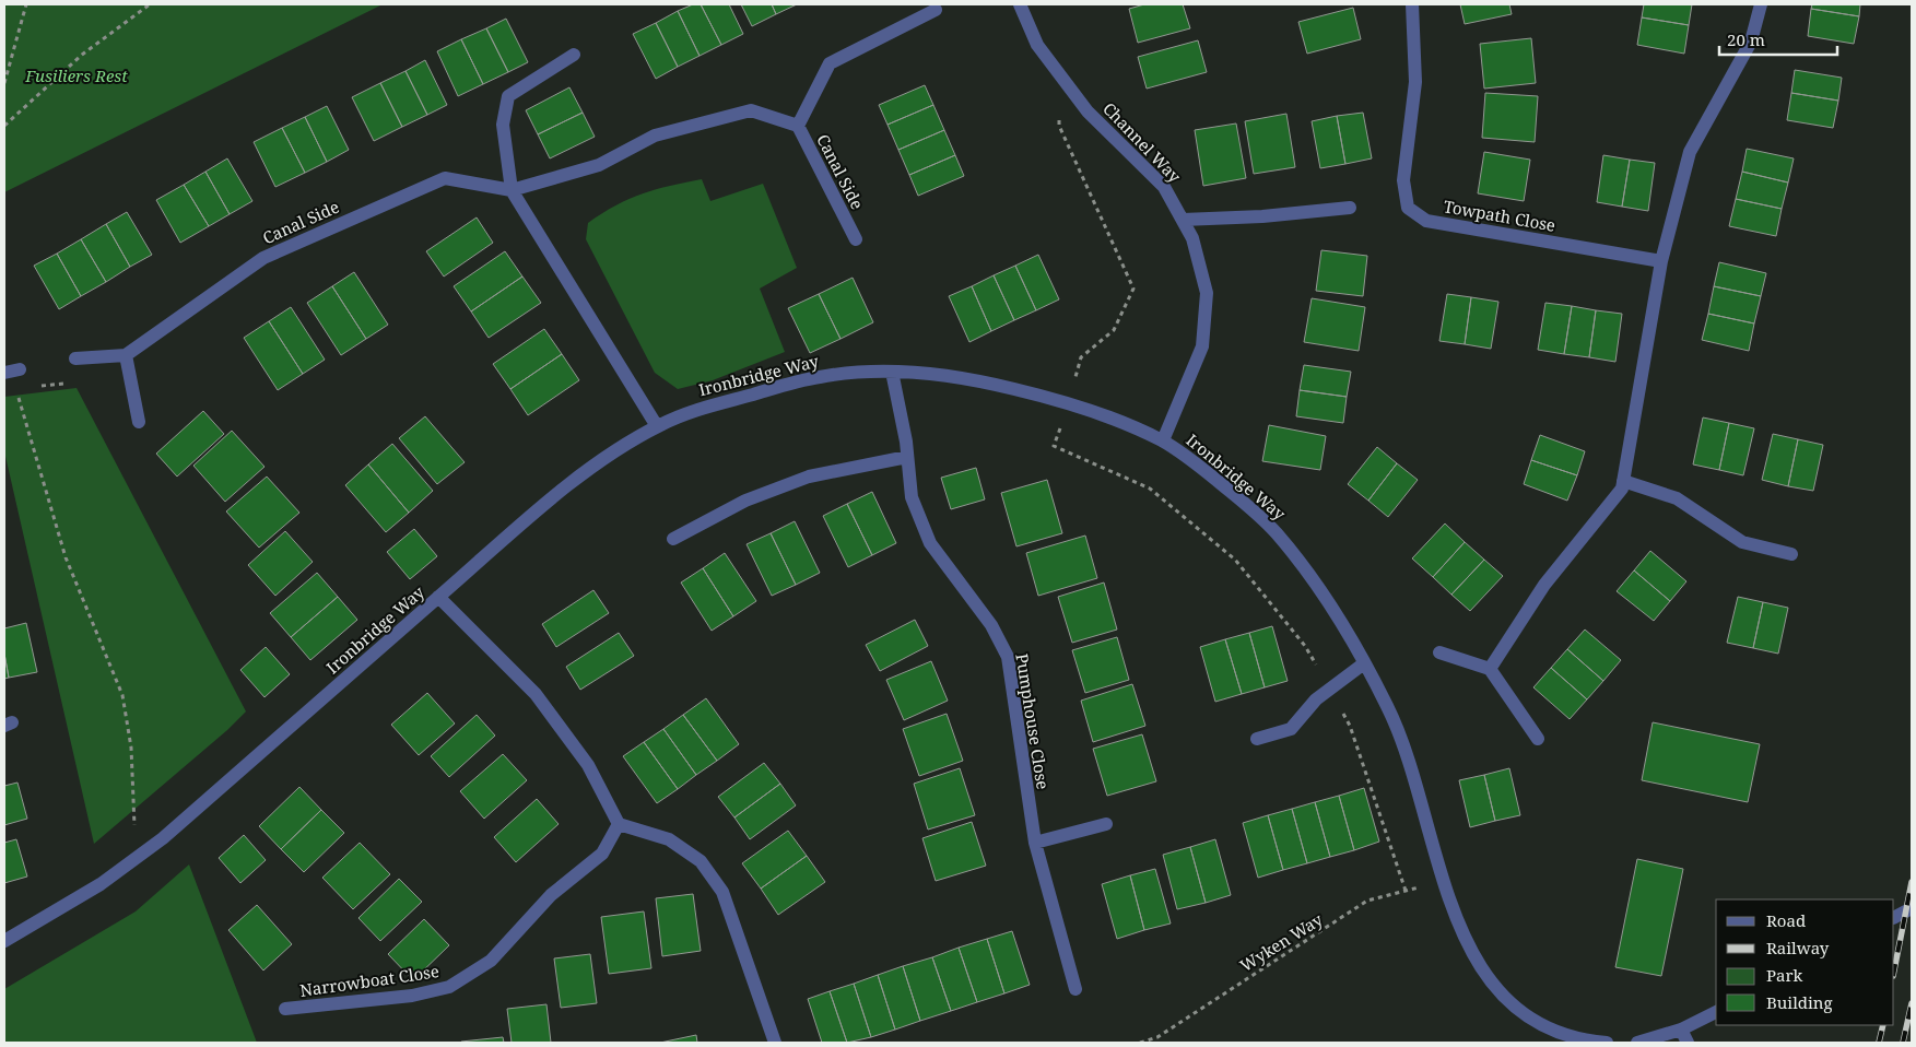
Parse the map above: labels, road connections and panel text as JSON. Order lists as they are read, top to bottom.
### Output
{
  "streets": {
    "street": [
      "Channel Way",
      "Canal Side",
      "Towpath Close",
      "Ironbridge Way",
      "Pumphouse Close",
      "Narrowboat Close"
    ],
    "path": ["Wyken Way"]
  },
  "crossings": [
    ["Channel Way", "Ironbridge Way"],
    ["Ironbridge Way", "Pumphouse Close"],
    ["Ironbridge Way", "Wyken Way"]
  ],
  "parks": ["Fusiliers Rest"],
  "legend": [
    "Road",
    "Railway",
    "Park",
    "Building"
  ],
  "scale_bar": "20 m"
}
